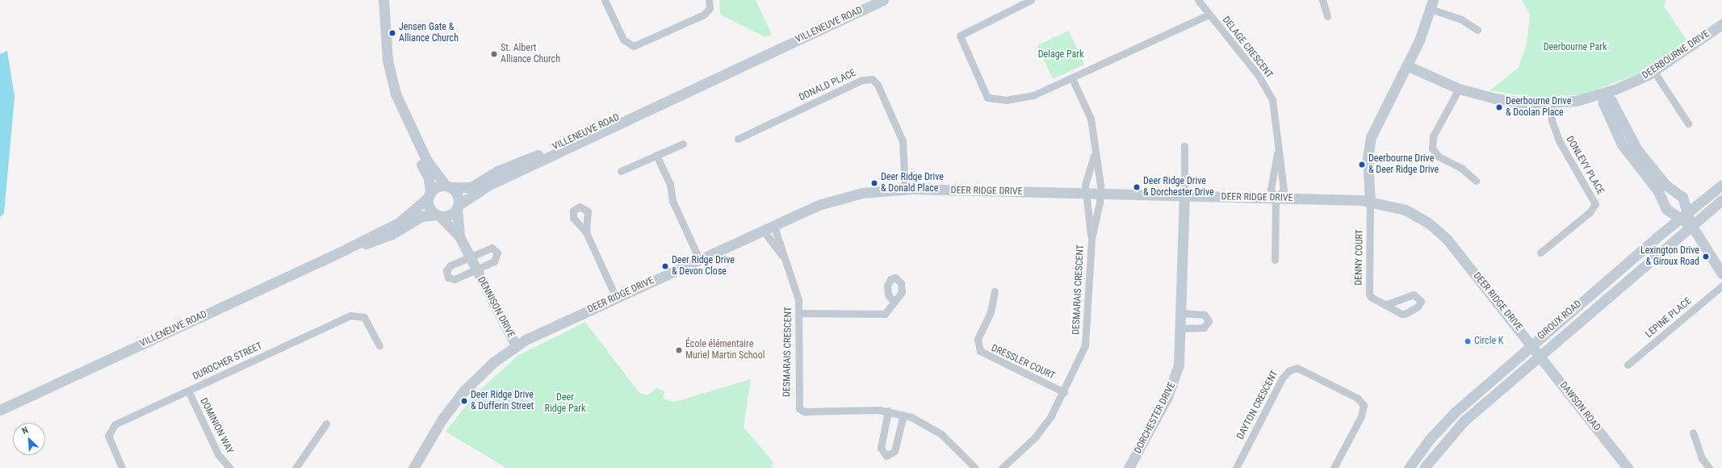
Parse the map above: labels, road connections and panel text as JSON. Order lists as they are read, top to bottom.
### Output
{
  "streets": {
    "street": [
      "VILLENEUVE ROAD",
      "DELAGE CRESCENT",
      "DEERBOURNE DRIVE",
      "DONALD PLACE",
      "DONLEVY PLACE",
      "DEER RIDGE DRIVE",
      "DENNY COURT",
      "DESMARAIS CRESCENT",
      "DENNISON DRIVE",
      "LEPINE PLACE",
      "GIROUX ROAD",
      "DUROCHER STREET",
      "DRESSLER COURT",
      "DAYTON CRESCENT",
      "DAWSON ROAD",
      "DORCHESTER DRIVE",
      "DOMINION WAY"
    ]
  },
  "crossings": [
    ["VILLENEUVE ROAD", "DENNISON DRIVE"],
    ["DELAGE CRESCENT", "DEER RIDGE DRIVE"],
    ["DEERBOURNE DRIVE", "DONLEVY PLACE"],
    ["DONALD PLACE", "DEER RIDGE DRIVE"],
    ["DEER RIDGE DRIVE", "DENNY COURT"],
    ["DEER RIDGE DRIVE", "DESMARAIS CRESCENT"],
    ["DEER RIDGE DRIVE", "DENNISON DRIVE"],
    ["DEER RIDGE DRIVE", "GIROUX ROAD"],
    ["DEER RIDGE DRIVE", "DAWSON ROAD"],
    ["DEER RIDGE DRIVE", "DORCHESTER DRIVE"],
    ["DESMARAIS CRESCENT", "DRESSLER COURT"],
    ["GIROUX ROAD", "DAWSON ROAD"],
    ["DUROCHER STREET", "DOMINION WAY"]
  ],
  "parks": ["Deerbourne Park", "Delage Park", "Deer Ridge Park"],
  "places": [
    "Jensen Gate & Alliance Church",
    "St. Albert Alliance Church",
    "Deerbourne Drive & Doolan Place",
    "Deerbourne Drive & Deer Ridge Drive",
    "Deer Ridge Drive & Donald Place",
    "Deer Ridge Drive & Dorchester Drive",
    "Lexington Drive & Giroux Road",
    "Deer Ridge Drive & Devon Close",
    "Circle K",
    "École élémentaire Muriel Martin School",
    "Deer Ridge Drive & Dufferin Street"
  ],
  "north": "top left"
}
